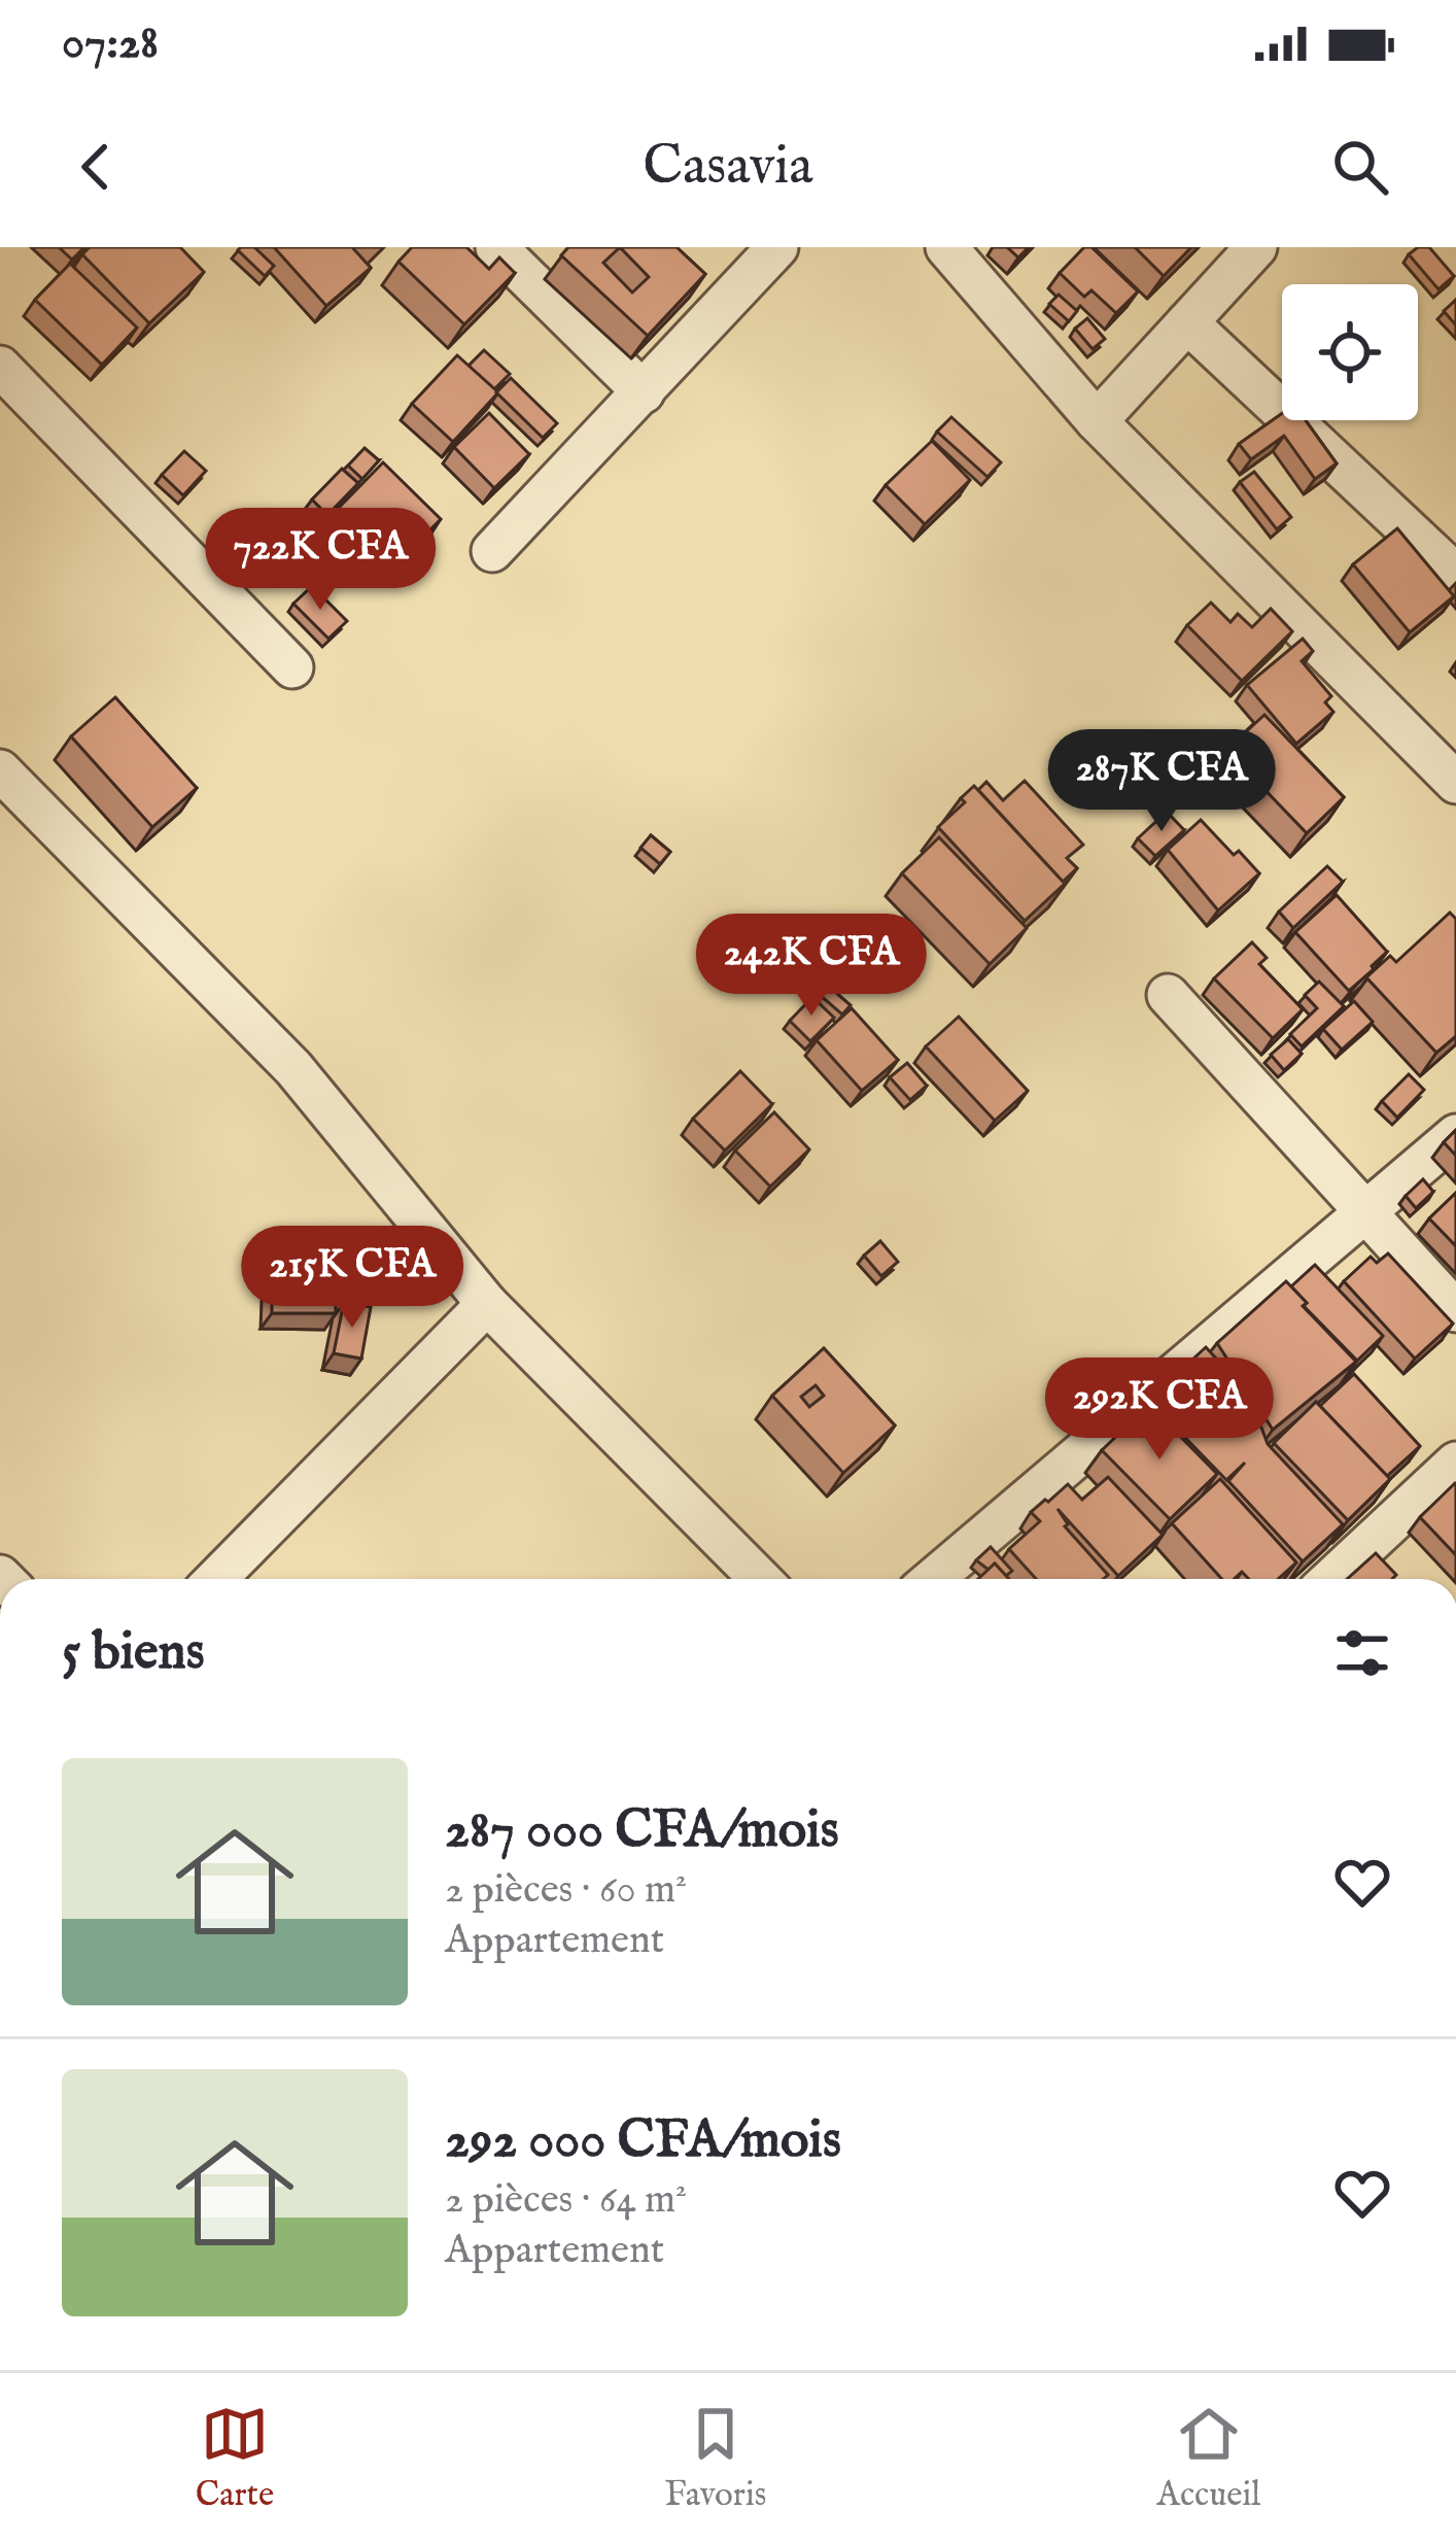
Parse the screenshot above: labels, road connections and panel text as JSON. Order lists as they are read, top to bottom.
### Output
{
  "page": {
    "status": "07:28",
    "header": "Casavia",
    "price": [
      "722K CFA",
      "287K CFA",
      "242K CFA",
      "215K CFA",
      "292K CFA"
    ],
    "heading": "5 biens",
    "list": [
      {
        "name": "287 000 CFA/mois",
        "note": "2 pièces · 60 m² · Appartement"
      },
      {
        "name": "292 000 CFA/mois",
        "note": "2 pièces · 64 m² · Appartement"
      }
    ],
    "tabs": ["Carte", "Favoris", "Accueil"]
  }
}
